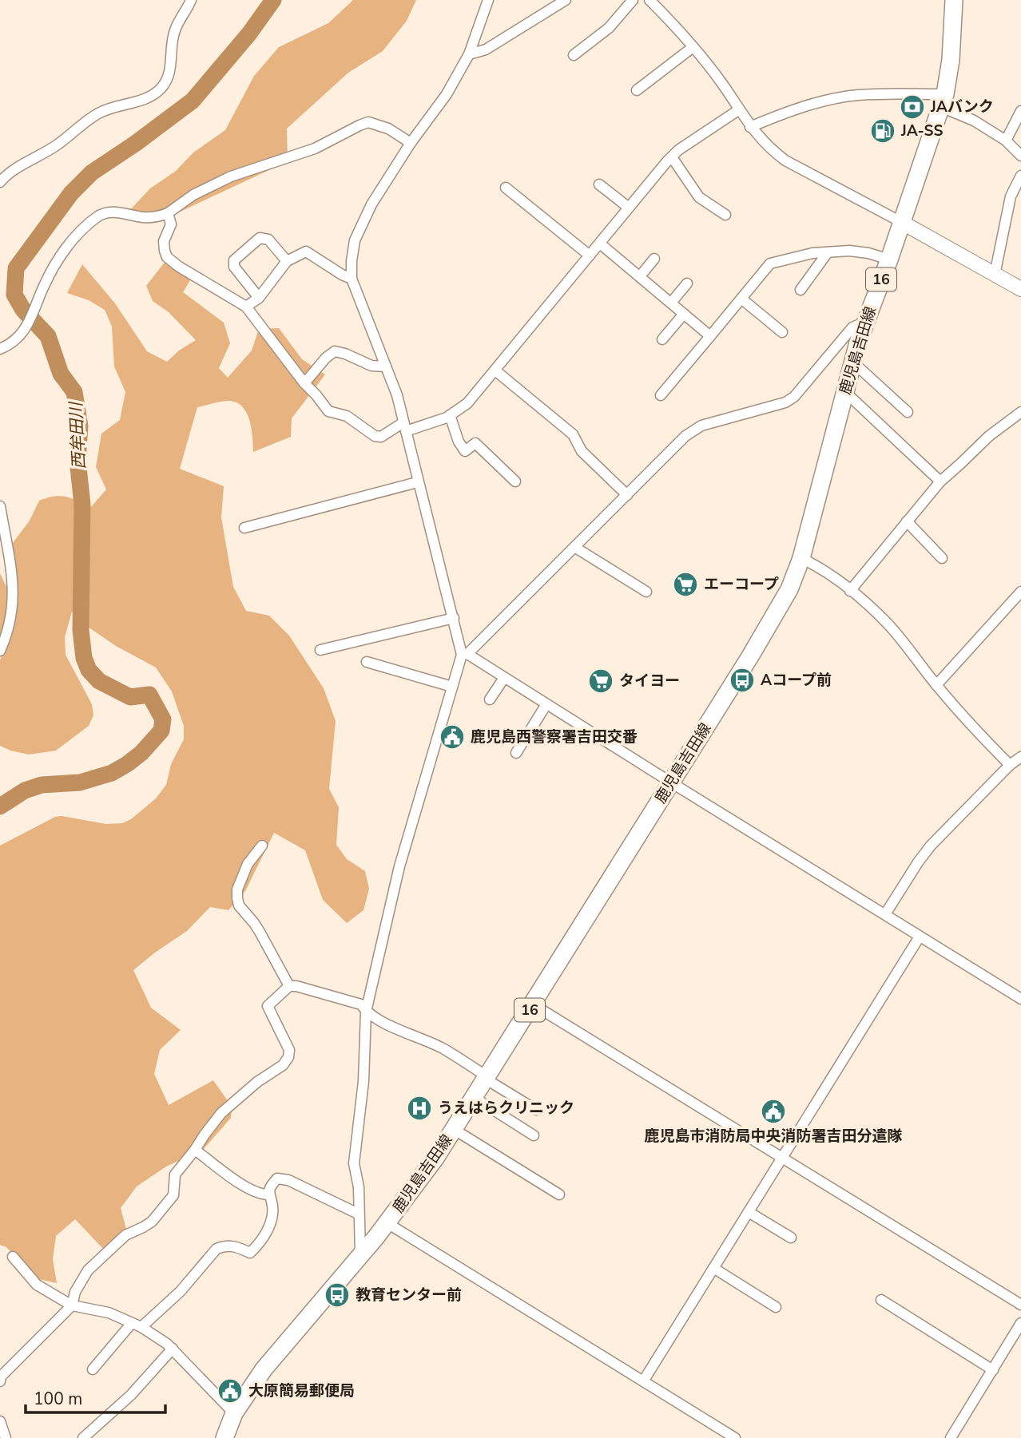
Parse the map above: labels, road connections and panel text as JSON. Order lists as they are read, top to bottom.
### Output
{
  "streets": {
    "main road": ["16", "鹿児島吉田線"]
  },
  "water": ["西牟田川"],
  "places": {
    "bank": ["JAバンク"],
    "fuel station": ["JA-SS"],
    "supermarket": ["エーコープ", "タイヨー"],
    "bus stop": ["Aコープ前", "教育センター前"],
    "public building": ["鹿児島西警察署吉田交番", "鹿児島市消防局中央消防署吉田分遣隊", "大原簡易郵便局"],
    "hospital": ["うえはらクリニック"]
  },
  "scale_bar": "100 m"
}
